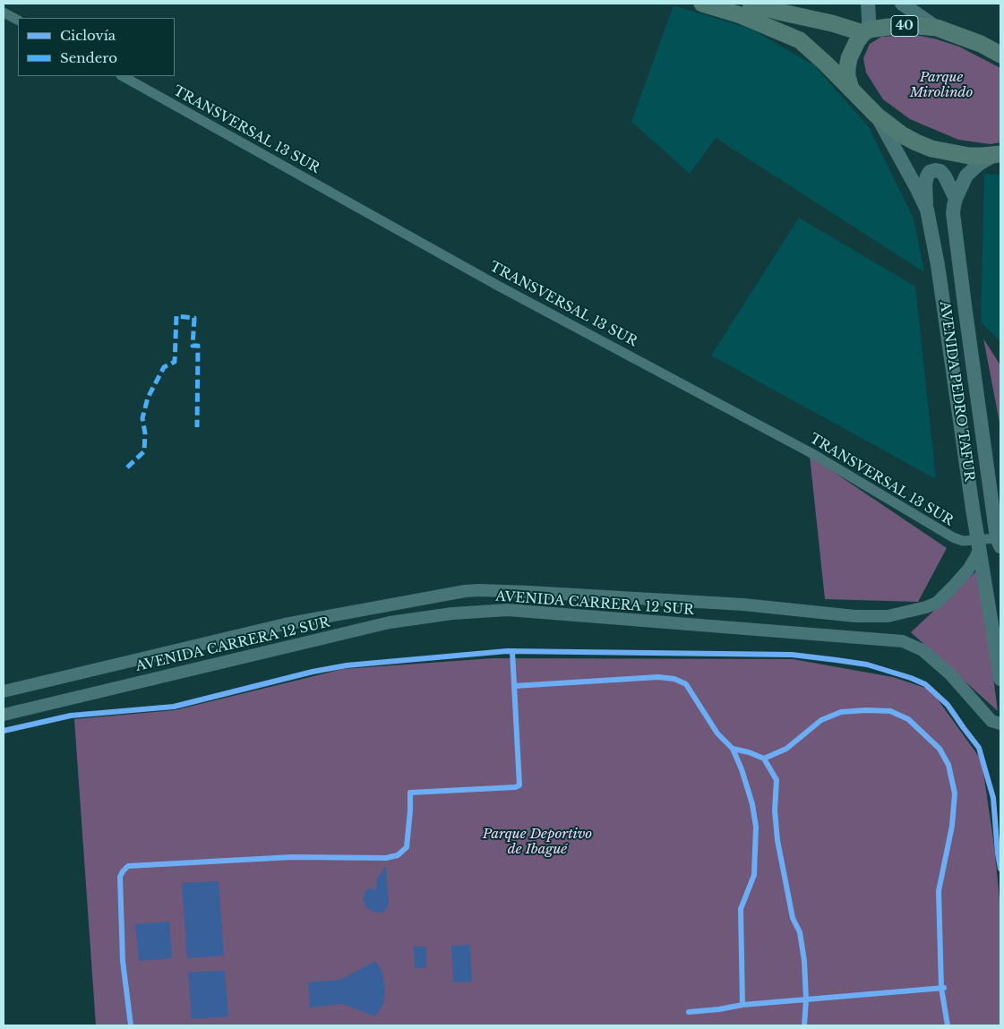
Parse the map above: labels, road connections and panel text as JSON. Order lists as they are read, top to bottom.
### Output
{
  "streets": {
    "main road": ["40", "AVENIDA PEDRO TAFUR"],
    "street": ["TRANSVERSAL 13 SUR", "AVENIDA CARRERA 12 SUR"]
  },
  "crossings": [
    ["TRANSVERSAL 13 SUR", "AVENIDA PEDRO TAFUR"],
    ["TRANSVERSAL 13 SUR", "AVENIDA CARRERA 12 SUR"],
    ["AVENIDA PEDRO TAFUR", "AVENIDA CARRERA 12 SUR"]
  ],
  "parks": ["Parque Mirolindo", "Parque Deportivo de Ibagué"],
  "legend": ["Ciclovía", "Sendero"]
}
